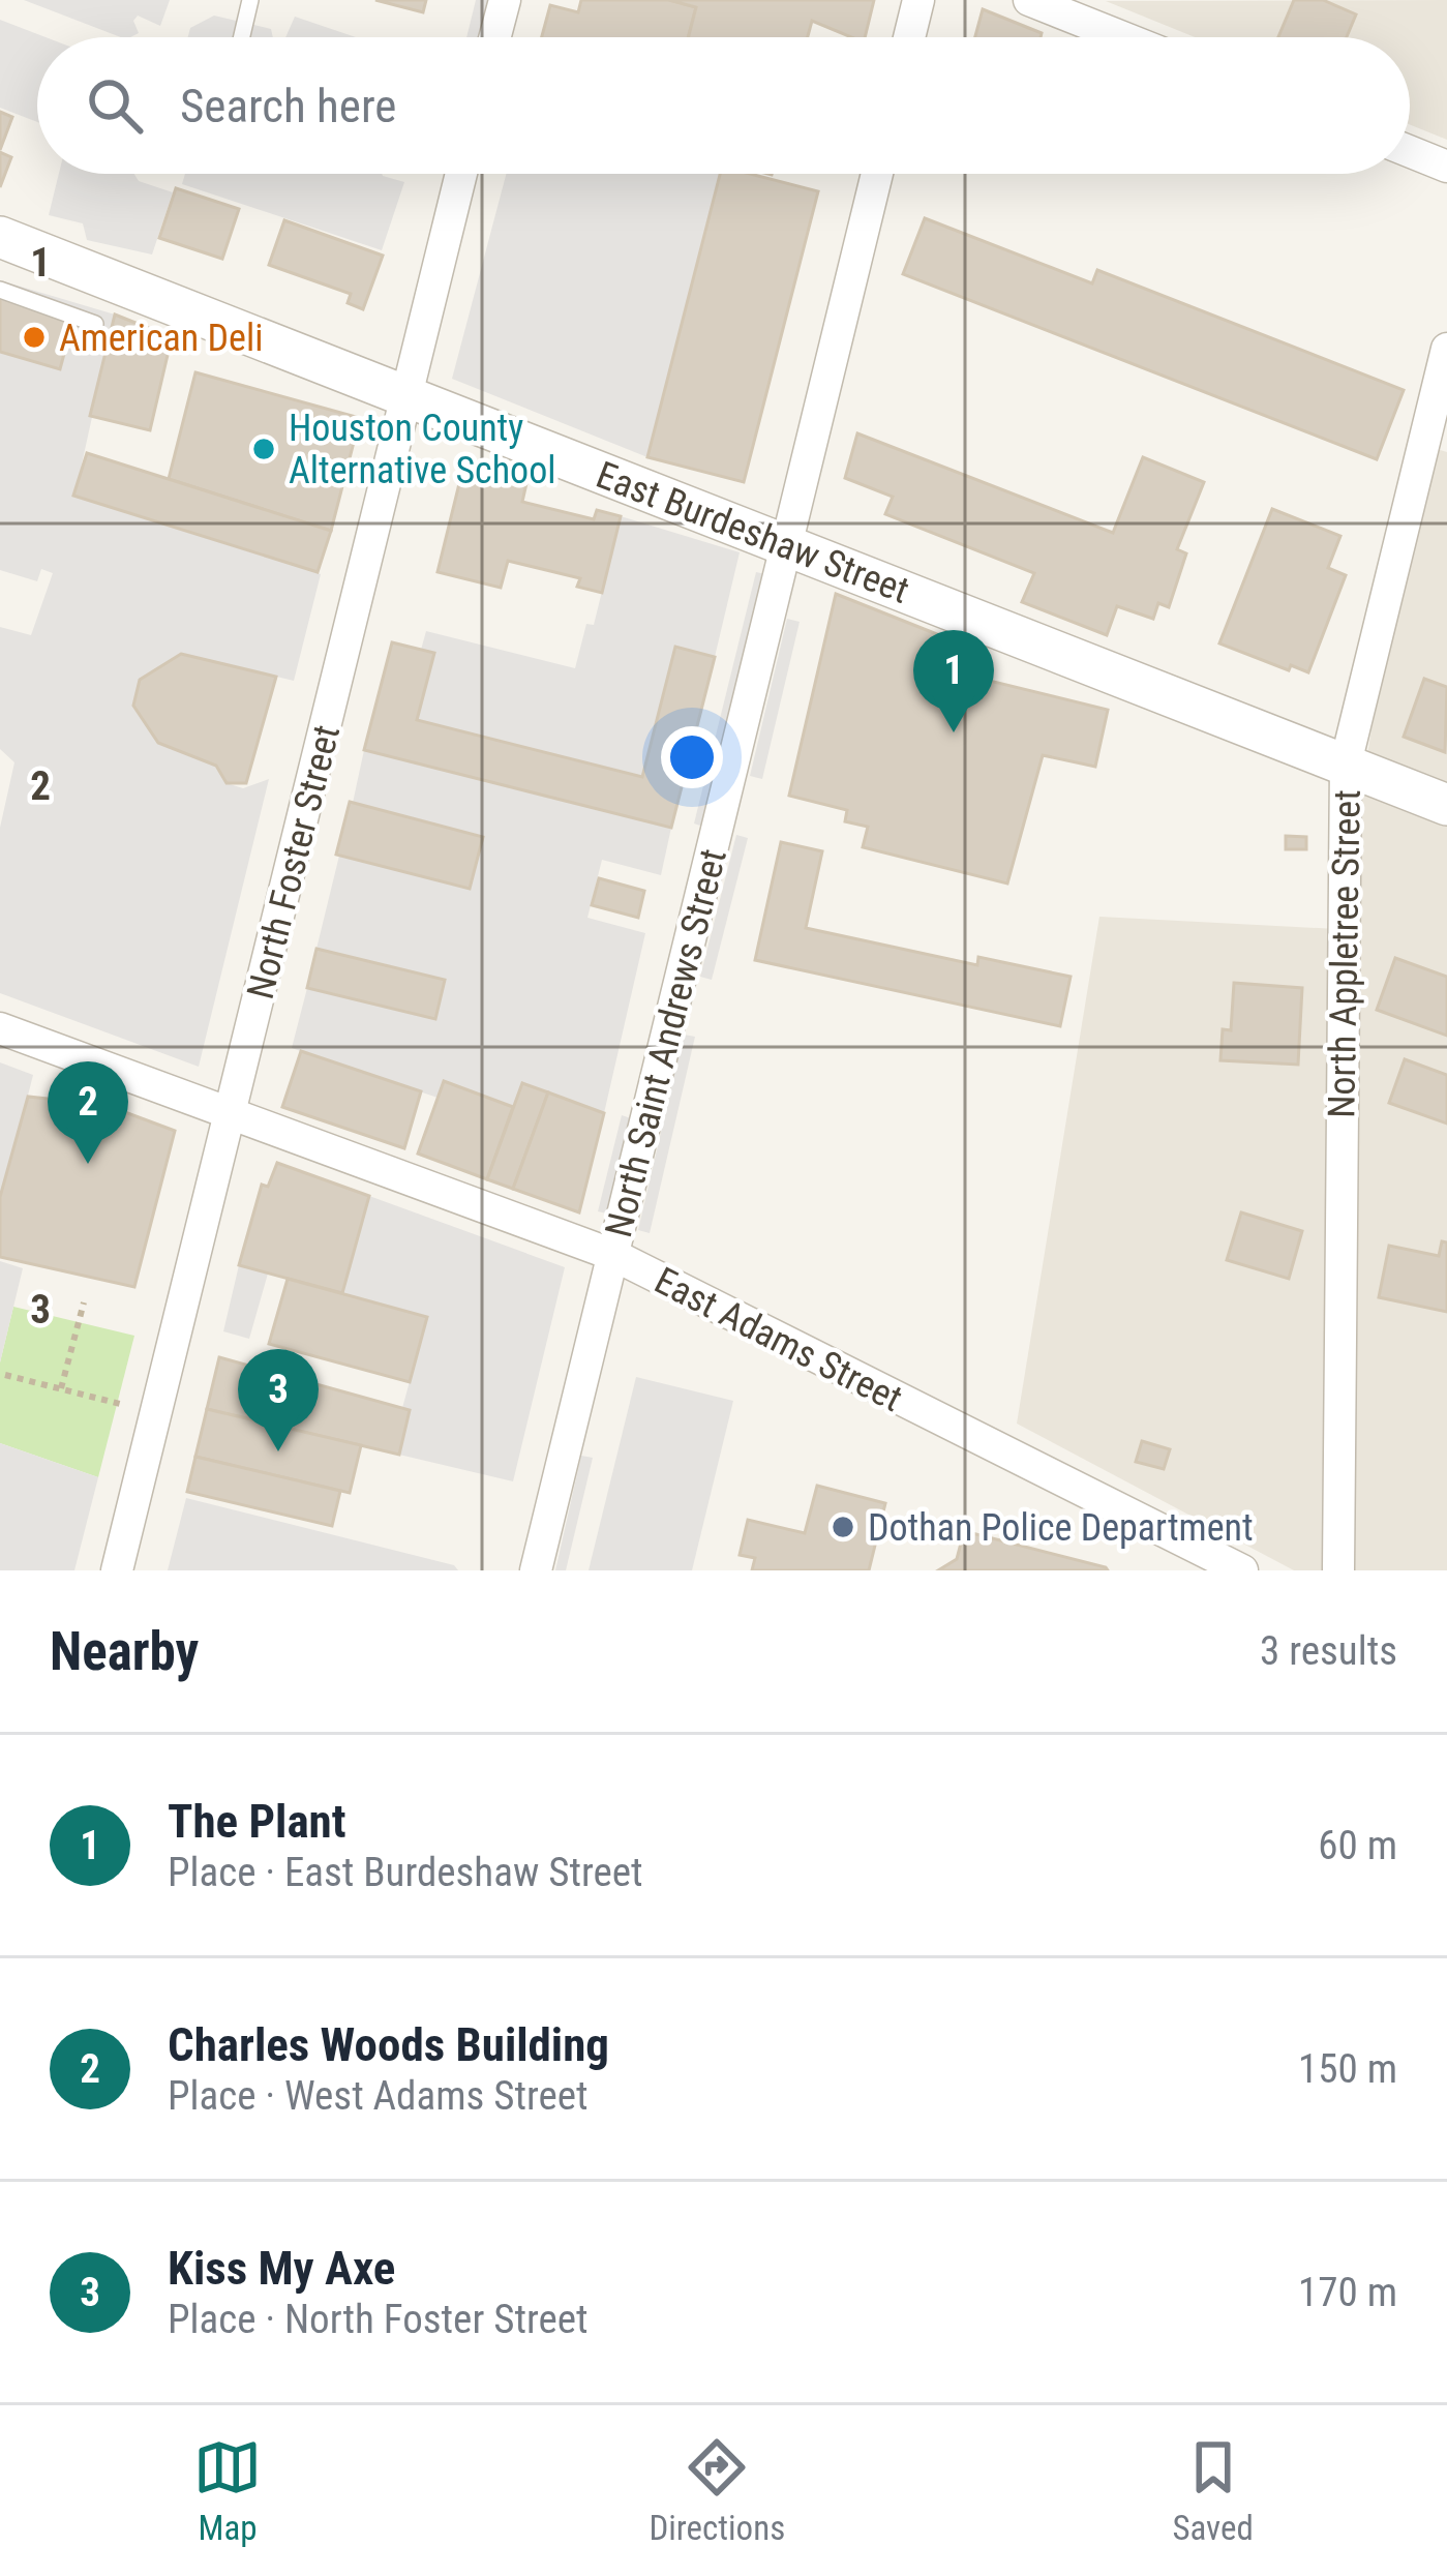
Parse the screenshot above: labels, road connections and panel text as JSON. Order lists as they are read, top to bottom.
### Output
{
  "streets": {
    "street": [
      "East Burdeshaw Street",
      "North Foster Street",
      "North Appletree Street",
      "North Saint Andrews Street",
      "East Adams Street"
    ]
  },
  "crossings": [
    ["East Burdeshaw Street", "North Foster Street"],
    ["East Burdeshaw Street", "North Appletree Street"],
    ["East Burdeshaw Street", "North Saint Andrews Street"],
    ["North Foster Street", "East Adams Street"],
    ["North Saint Andrews Street", "East Adams Street"]
  ],
  "places": ["American Deli", "Houston County Alternative School", "Dothan Police Department"],
  "page": {
    "search": "Search here",
    "pins": ["1", "2", "3"],
    "heading": ["Nearby", "3 results"],
    "list": [
      {
        "mark": "1",
        "name": "The Plant",
        "note": "Place · East Burdeshaw Street",
        "value": "60 m"
      },
      {
        "mark": "2",
        "name": "Charles Woods Building",
        "note": "Place · West Adams Street",
        "value": "150 m"
      },
      {
        "mark": "3",
        "name": "Kiss My Axe",
        "note": "Place · North Foster Street",
        "value": "170 m"
      }
    ],
    "nav": ["Map", "Directions", "Saved"]
  },
  "grid": {
    "rows": ["1", "2", "3"]
  }
}
